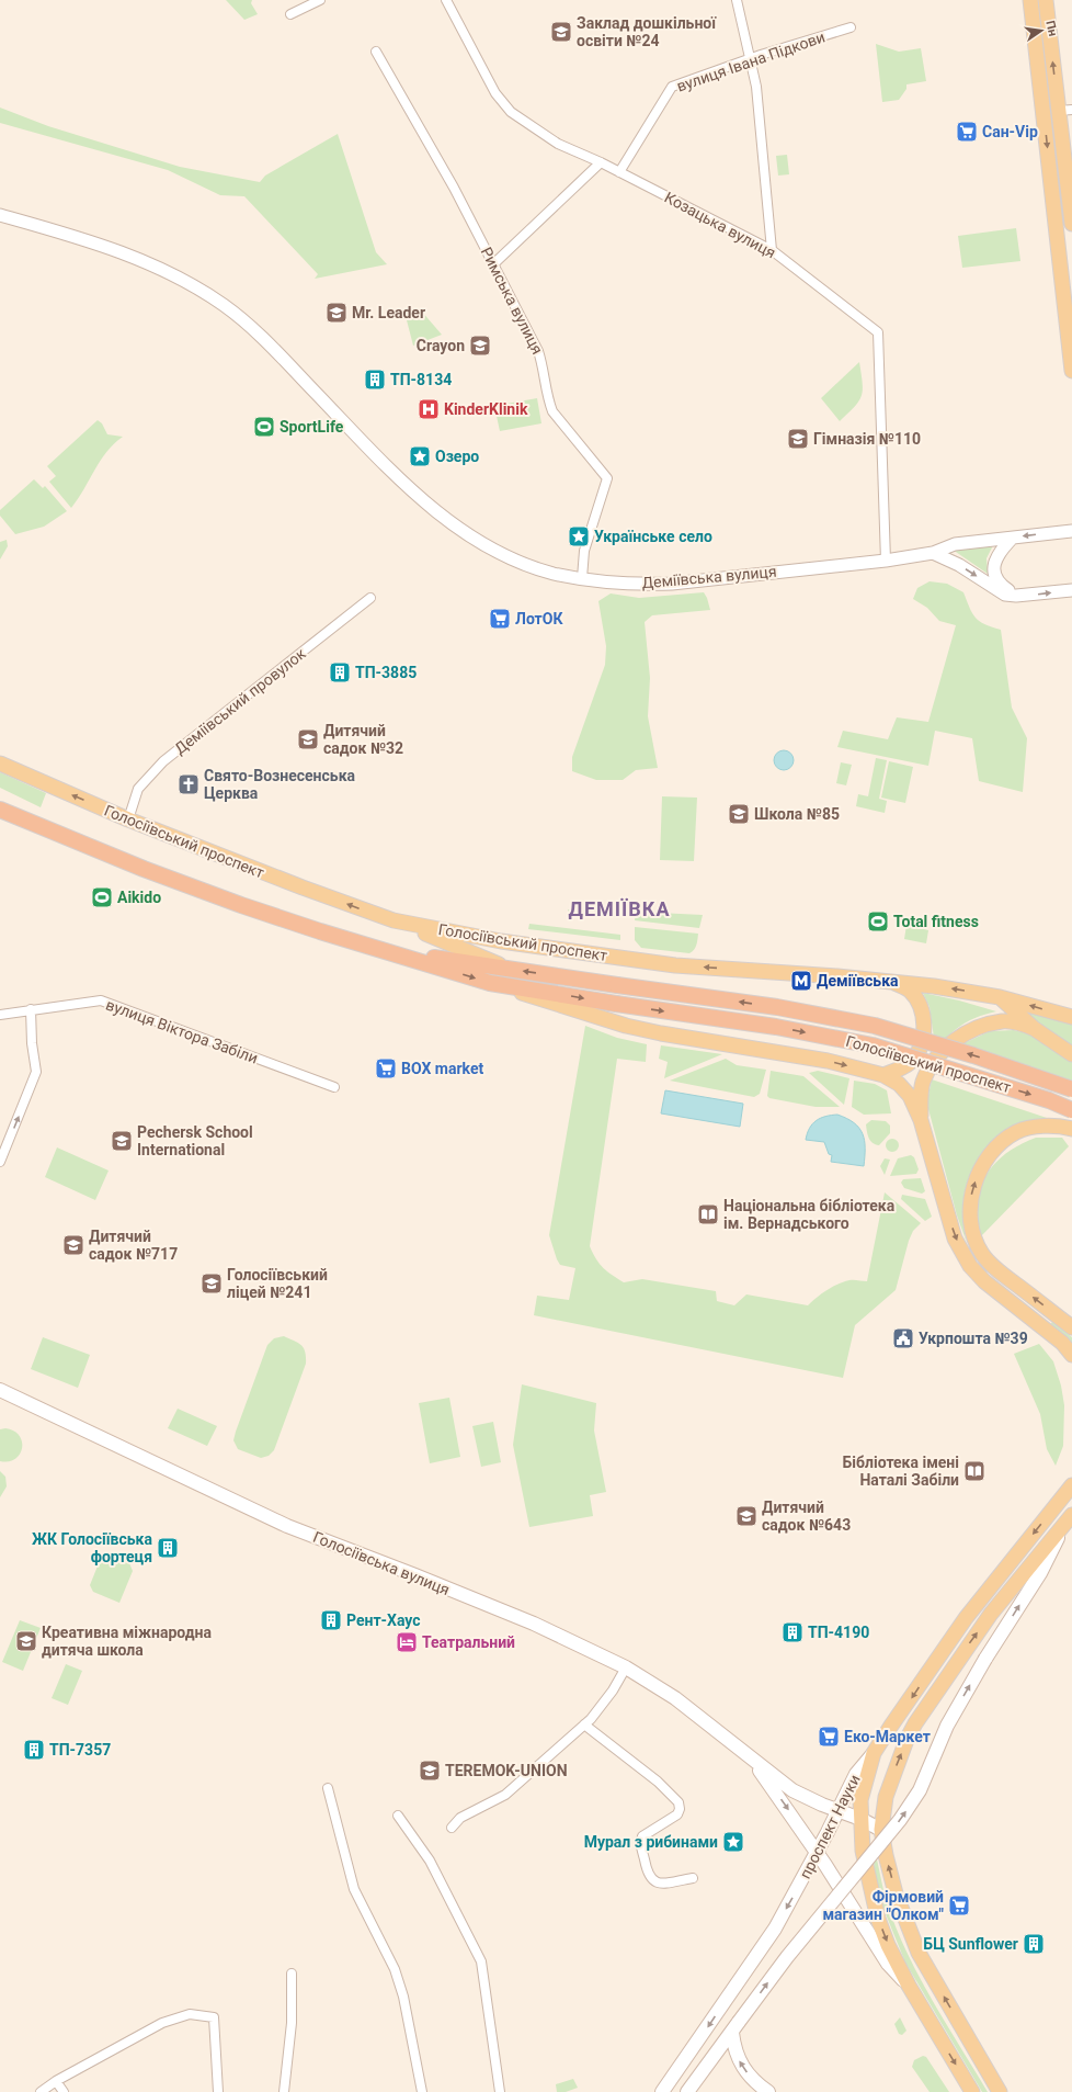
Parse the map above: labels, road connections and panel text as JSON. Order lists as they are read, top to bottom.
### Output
{
  "streets": {
    "highway": ["Голосіївський проспект"],
    "main road": ["Голосіївська вулиця", "проспект Науки"],
    "street": [
      "вулиця Івана Підкови",
      "Козацька вулиця",
      "Римська вулиця",
      "Деміївська вулиця",
      "Деміївський провулок",
      "вулиця Віктора Забіли"
    ]
  },
  "crossings": [
    ["вулиця Івана Підкови", "Козацька вулиця"],
    ["Козацька вулиця", "Деміївська вулиця"],
    ["Римська вулиця", "Деміївська вулиця"],
    ["Деміївський провулок", "Голосіївський проспект"],
    ["Голосіївська вулиця", "проспект Науки"]
  ],
  "districts": ["ДЕМІЇВКА"],
  "places": {
    "school or university": [
      "Заклад дошкільної освіти №24",
      "Mr. Leader",
      "Crayon",
      "Гімназія №110",
      "Дитячий садок №32",
      "Школа №85",
      "Pechersk School International",
      "Дитячий садок №717",
      "Голосіївський ліцей №241",
      "Дитячий садок №643",
      "Креативна міжнародна дитяча школа",
      "TEREMOK-UNION"
    ],
    "supermarket": [
      "Сан-Vip",
      "ЛотОК",
      "BOX market",
      "Еко-Маркет",
      "Фірмовий магазин \"Олком\""
    ],
    "building": [
      "ТП-8134",
      "ТП-3885",
      "ЖК Голосіївська фортеця",
      "Рент-Хаус",
      "ТП-4190",
      "ТП-7357",
      "БЦ Sunflower"
    ],
    "hospital": ["KinderKlinik"],
    "sports": ["SportLife", "Aikido", "Total fitness"],
    "place": ["Озеро", "Українське село", "Мурал з рибинами"],
    "church": ["Свято-Вознесенська Церква"],
    "metro station": ["Деміївська"],
    "library": ["Національна бібліотека ім. Вернадського", "Бібліотека імені Наталі Забіли"],
    "public building": ["Укрпошта №39"],
    "hotel": ["Театральний"]
  },
  "north": "right"
}
